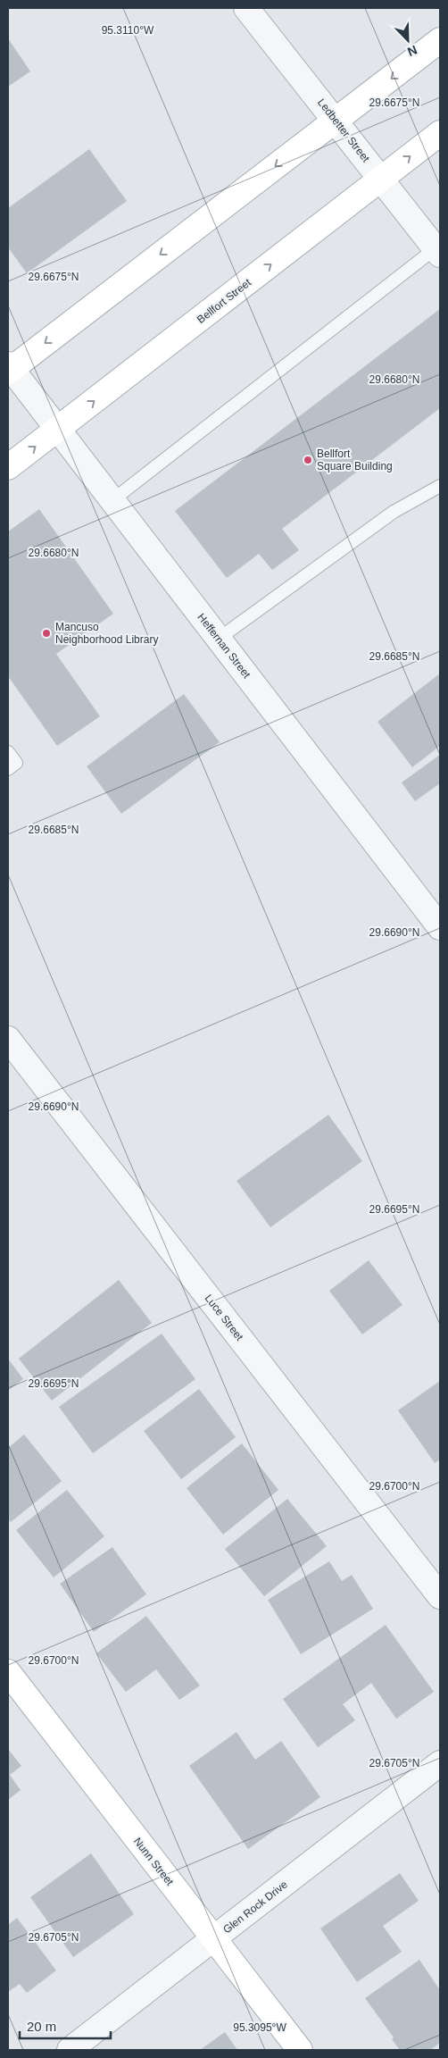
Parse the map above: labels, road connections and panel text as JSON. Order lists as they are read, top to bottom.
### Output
{
  "streets": {
    "main road": ["Bellfort Street", "Nunn Street"],
    "street": [
      "Ledbetter Street",
      "Heffernan Street",
      "Luce Street",
      "Glen Rock Drive"
    ]
  },
  "crossings": [
    ["Ledbetter Street", "Bellfort Street"],
    ["Bellfort Street", "Heffernan Street"],
    ["Nunn Street", "Glen Rock Drive"]
  ],
  "places": ["Bellfort Square Building", "Mancuso Neighborhood Library"],
  "scale_bar": "20 m",
  "north": "bottom right",
  "coordinates": [
    "95.3110°W",
    "29.6675°N",
    "29.6680°N",
    "29.6685°N",
    "29.6690°N",
    "29.6695°N",
    "29.6700°N",
    "29.6705°N",
    "95.3095°W"
  ]
}
